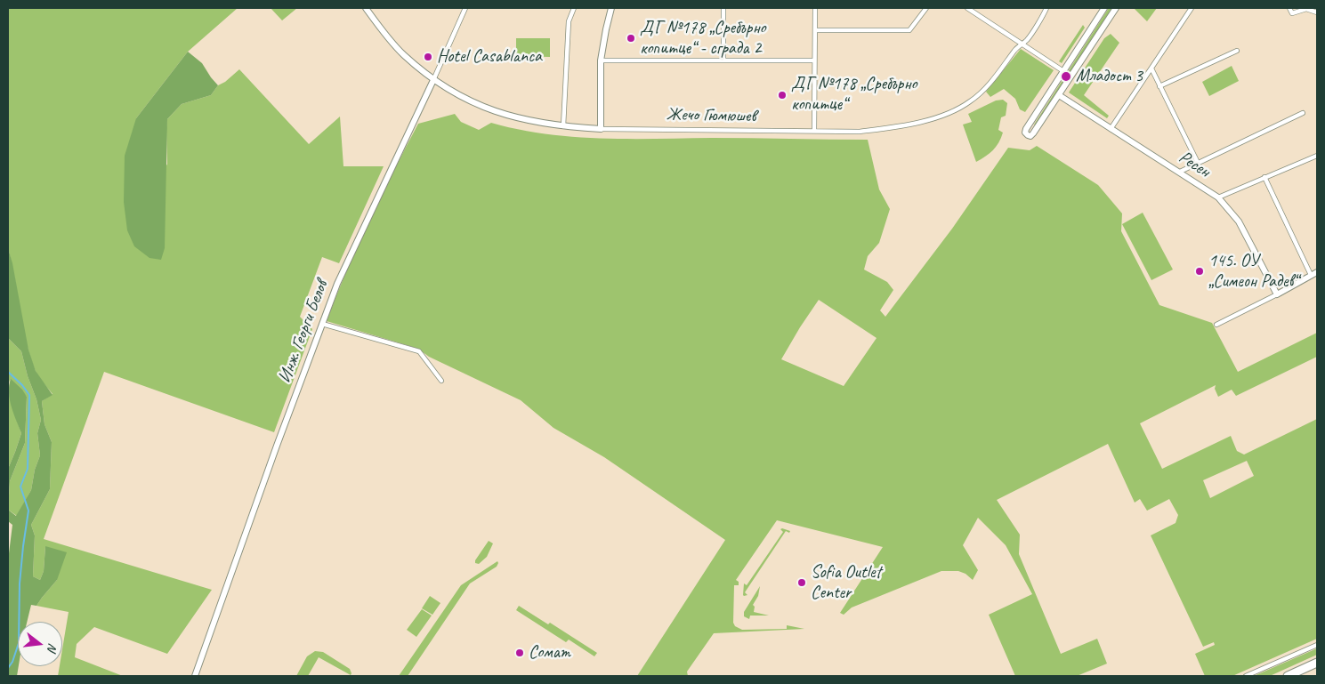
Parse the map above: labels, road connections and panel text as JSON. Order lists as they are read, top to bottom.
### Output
{
  "streets": {
    "street": ["Жечо Гюмюшев", "Ресен", "Инж. Георги Белов"]
  },
  "crossings": [
    ["Жечо Гюмюшев", "Инж. Георги Белов"]
  ],
  "places": [
    "ДГ №178 „Сребърно копитце“ - сграда 2",
    "Hotel Casablanca",
    "Младост 3",
    "ДГ №178 „Сребърно копитце“",
    "145. ОУ „Симеон Радев“",
    "Sofia Outlet Center",
    "Сомат"
  ],
  "north": "right"
}
